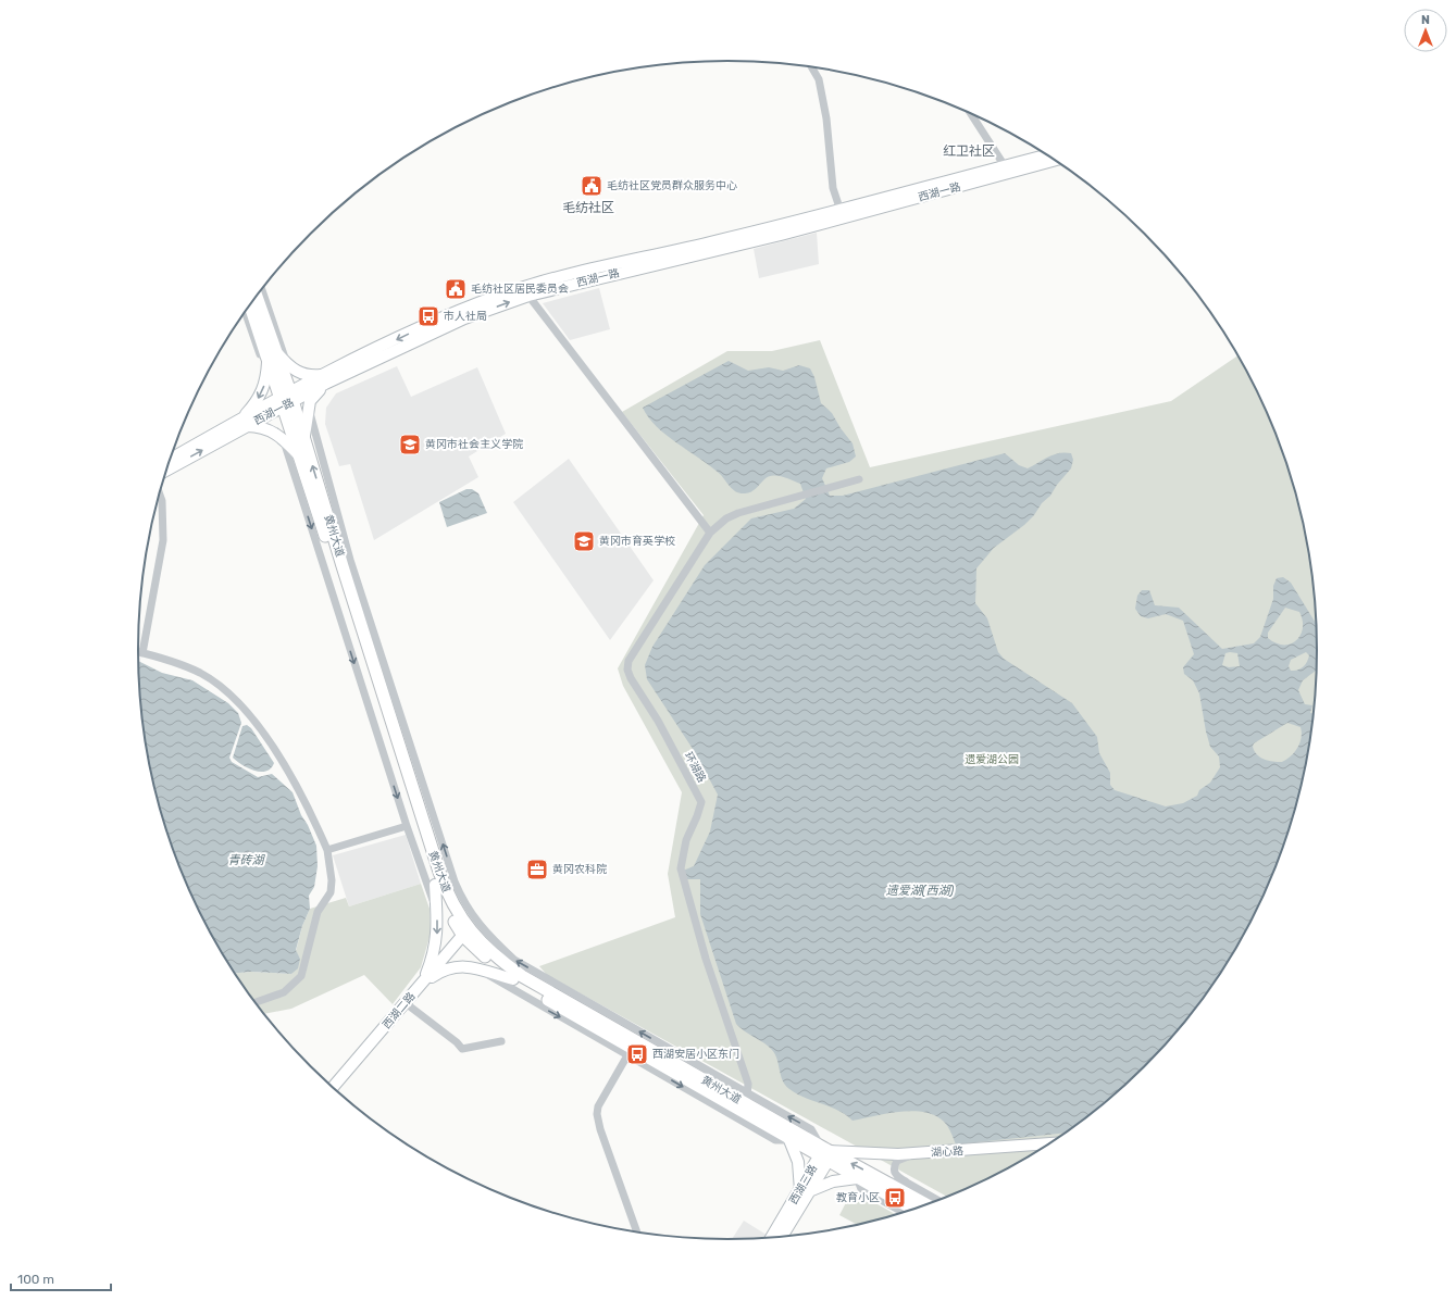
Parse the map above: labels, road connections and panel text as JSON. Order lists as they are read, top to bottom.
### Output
{
  "streets": {
    "main road": [
      "西湖一路",
      "黄州大道",
      "西湖二路",
      "湖心路",
      "西湖三路"
    ],
    "street": ["环湖路"]
  },
  "crossings": [
    ["西湖一路", "黄州大道"],
    ["黄州大道", "环湖路"],
    ["黄州大道", "西湖二路"],
    ["黄州大道", "湖心路"],
    ["黄州大道", "西湖三路"],
    ["湖心路", "西湖三路"]
  ],
  "districts": ["红卫社区", "毛纺社区"],
  "water": ["青砖湖", "遗爱湖(西湖)"],
  "parks": ["遗爱湖公园"],
  "places": {
    "public building": ["毛纺社区党员群众服务中心", "毛纺社区居民委员会"],
    "bus stop": ["市人社局", "西湖安居小区东门", "教育小区"],
    "school or university": ["黄冈市社会主义学院", "黄冈市育英学校"],
    "office": ["黄冈农科院"]
  },
  "scale_bar": "100 m",
  "north": "top"
}
